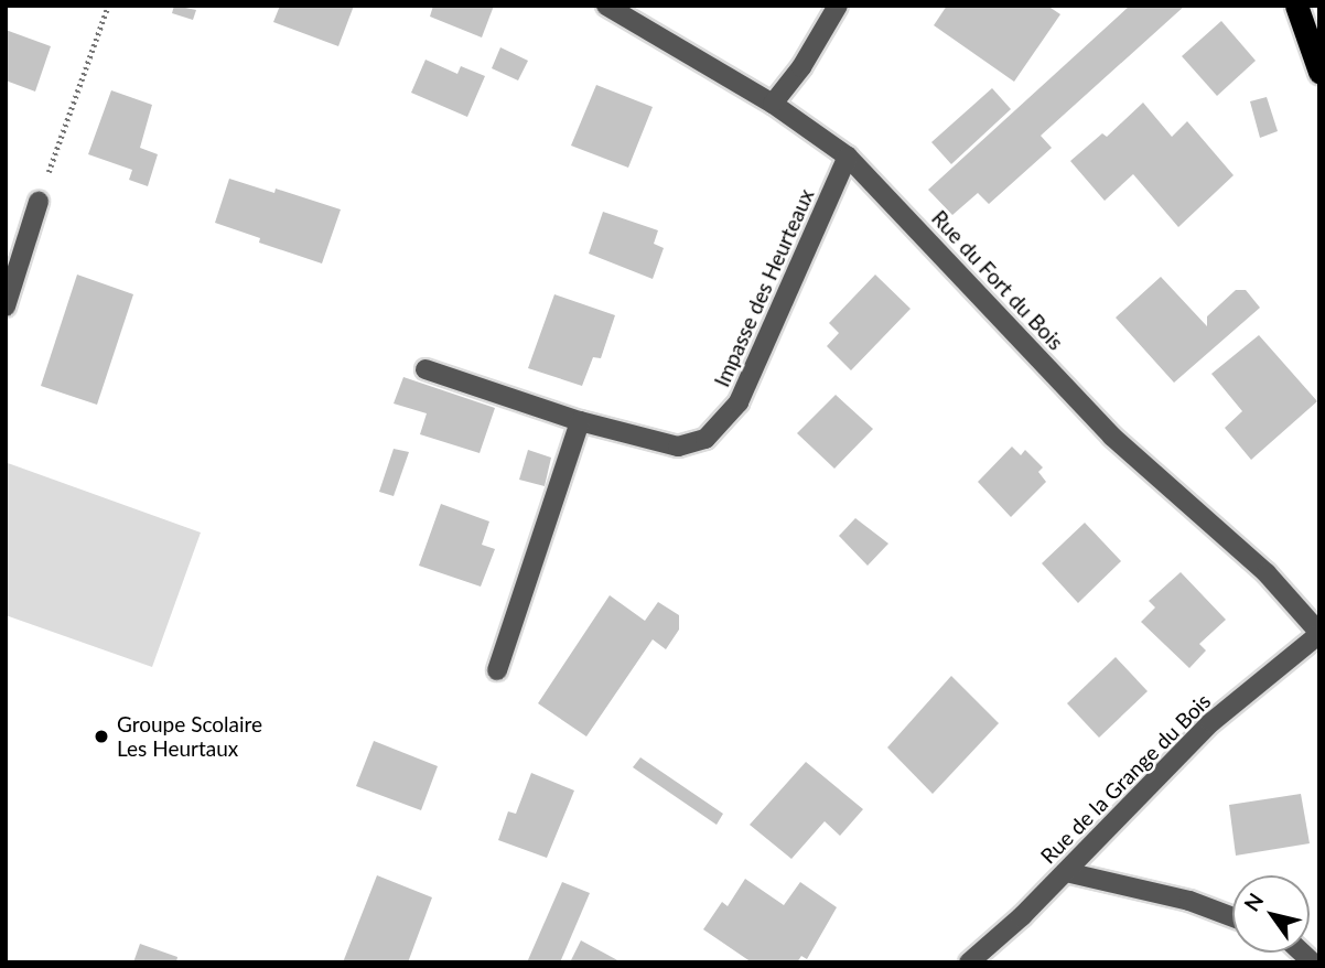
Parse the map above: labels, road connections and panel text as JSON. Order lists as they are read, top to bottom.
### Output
{
  "streets": {
    "street": ["Rue du Fort du Bois", "Impasse des Heurteaux", "Rue de la Grange du Bois"]
  },
  "crossings": [
    ["Rue du Fort du Bois", "Impasse des Heurteaux"],
    ["Rue du Fort du Bois", "Rue de la Grange du Bois"]
  ],
  "places": ["Groupe Scolaire Les Heurtaux"],
  "north": "top left"
}
